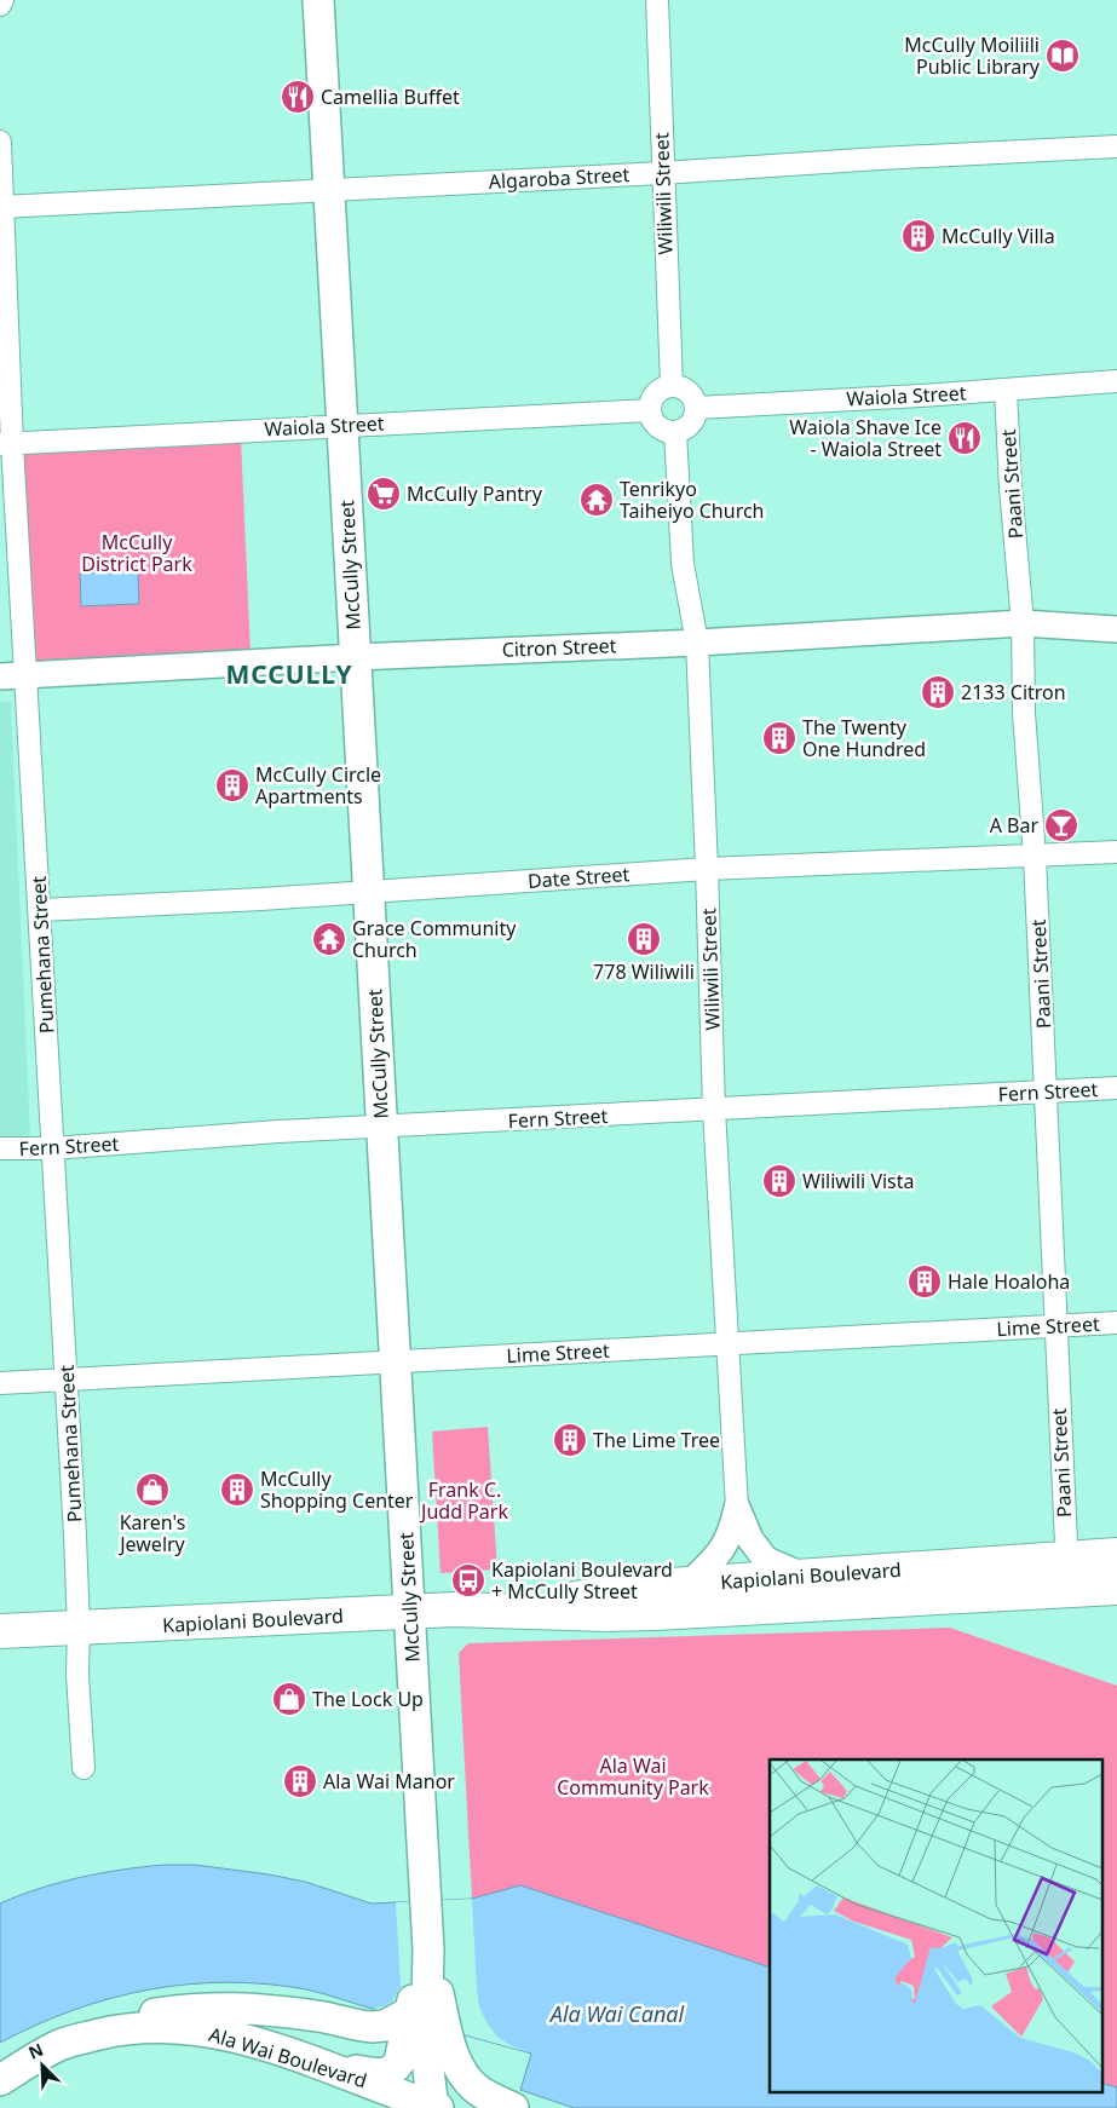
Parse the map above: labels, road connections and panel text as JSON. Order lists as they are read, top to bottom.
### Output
{
  "streets": {
    "main road": ["McCully Street", "Kapiolani Boulevard", "Ala Wai Boulevard"],
    "street": [
      "Algaroba Street",
      "Wiliwili Street",
      "Waiola Street",
      "Paani Street",
      "Citron Street",
      "Date Street",
      "Pumehana Street",
      "Fern Street",
      "Lime Street"
    ]
  },
  "crossings": [
    ["Algaroba Street", "Wiliwili Street"],
    ["Algaroba Street", "McCully Street"],
    ["Algaroba Street", "Pumehana Street"],
    ["Wiliwili Street", "Waiola Street"],
    ["Wiliwili Street", "Citron Street"],
    ["Wiliwili Street", "Date Street"],
    ["Wiliwili Street", "Fern Street"],
    ["Wiliwili Street", "Lime Street"],
    ["Waiola Street", "Paani Street"],
    ["Waiola Street", "McCully Street"],
    ["Waiola Street", "Pumehana Street"],
    ["Paani Street", "Citron Street"],
    ["Paani Street", "Date Street"],
    ["Paani Street", "Fern Street"],
    ["Paani Street", "Lime Street"],
    ["Paani Street", "Kapiolani Boulevard"],
    ["McCully Street", "Citron Street"],
    ["McCully Street", "Date Street"],
    ["McCully Street", "Fern Street"],
    ["McCully Street", "Lime Street"],
    ["McCully Street", "Kapiolani Boulevard"],
    ["McCully Street", "Ala Wai Boulevard"],
    ["Citron Street", "Pumehana Street"],
    ["Date Street", "Pumehana Street"],
    ["Pumehana Street", "Fern Street"],
    ["Pumehana Street", "Lime Street"],
    ["Pumehana Street", "Kapiolani Boulevard"]
  ],
  "districts": ["MCCULLY"],
  "water": ["Ala Wai Canal"],
  "parks": ["McCully District Park", "Frank C. Judd Park", "Ala Wai Community Park"],
  "places": {
    "library": ["McCully Moiliili Public Library"],
    "restaurant": ["Camellia Buffet", "Waiola Shave Ice - Waiola Street"],
    "building": [
      "McCully Villa",
      "2133 Citron",
      "The Twenty One Hundred",
      "McCully Circle Apartments",
      "778 Wiliwili",
      "Wiliwili Vista",
      "Hale Hoaloha",
      "The Lime Tree",
      "McCully Shopping Center",
      "Ala Wai Manor"
    ],
    "supermarket": ["McCully Pantry"],
    "temple": ["Tenrikyo Taiheiyo Church", "Grace Community Church"],
    "bar": ["A Bar"],
    "shop": ["Karen's Jewelry", "The Lock Up"],
    "bus stop": ["Kapiolani Boulevard + McCully Street"]
  },
  "north": "top left"
}
